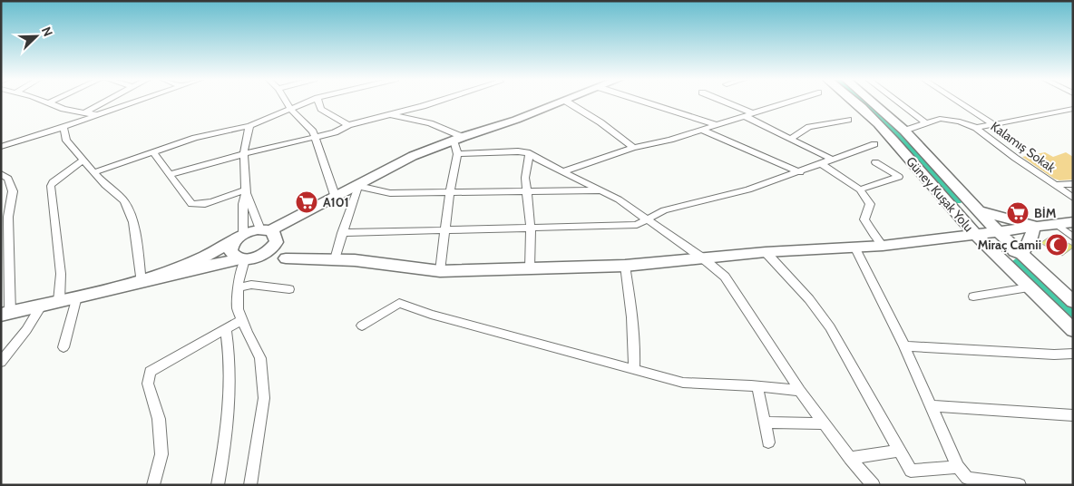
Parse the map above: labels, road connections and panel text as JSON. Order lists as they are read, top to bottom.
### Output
{
  "streets": {
    "main road": ["Güney Kuşak Yolu"],
    "street": ["Kalamış Sokak"]
  },
  "crossings": [
    ["Kalamış Sokak", "Güney Kuşak Yolu"]
  ],
  "places": {
    "supermarket": ["A101", "BİM"],
    "mosque": ["Miraç Camii"]
  },
  "north": "top right"
}
